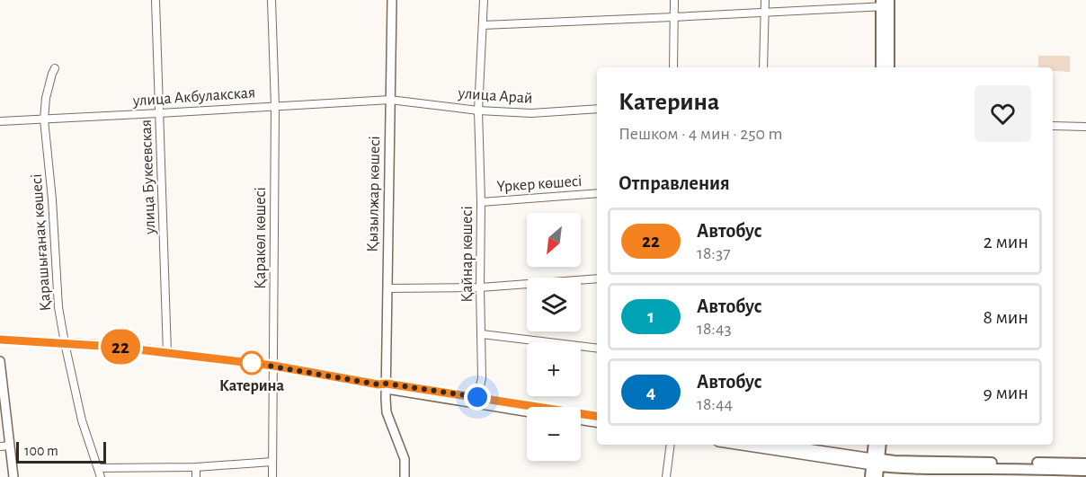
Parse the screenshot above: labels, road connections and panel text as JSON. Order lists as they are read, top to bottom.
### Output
{
  "streets": {
    "street": [
      "улица Арай",
      "улица Акбулакская",
      "улица Букеевская",
      "Үркер көшесі",
      "Қызылжар көшесі",
      "Қаракөл көшесі",
      "Қарашығанақ көшесі",
      "Қайнар көшесі"
    ]
  },
  "crossings": [
    ["улица Арай", "улица Акбулакская"],
    ["улица Арай", "Қызылжар көшесі"],
    ["улица Арай", "Қайнар көшесі"],
    ["улица Акбулакская", "улица Букеевская"],
    ["улица Акбулакская", "Қызылжар көшесі"],
    ["улица Акбулакская", "Қаракөл көшесі"],
    ["улица Акбулакская", "Қарашығанақ көшесі"],
    ["Үркер көшесі", "Қайнар көшесі"]
  ],
  "places": ["Катерина"],
  "lines": ["bus line 22"],
  "scale_bar": "100 m",
  "north": "bottom left",
  "page": {
    "on_map": "22",
    "heading": [
      ["Катерина", "Пешком · 4 мин · 250 m"],
      "Отправления"
    ],
    "list": [
      {
        "mark": "22",
        "name": "Автобус",
        "note": "18:37",
        "value": "2 мин"
      },
      {
        "mark": "1",
        "name": "Автобус",
        "note": "18:43",
        "value": "8 мин"
      },
      {
        "mark": "4",
        "name": "Автобус",
        "note": "18:44",
        "value": "9 мин"
      }
    ],
    "map_buttons": ["+", "−"],
    "scale": "100 m"
  }
}
